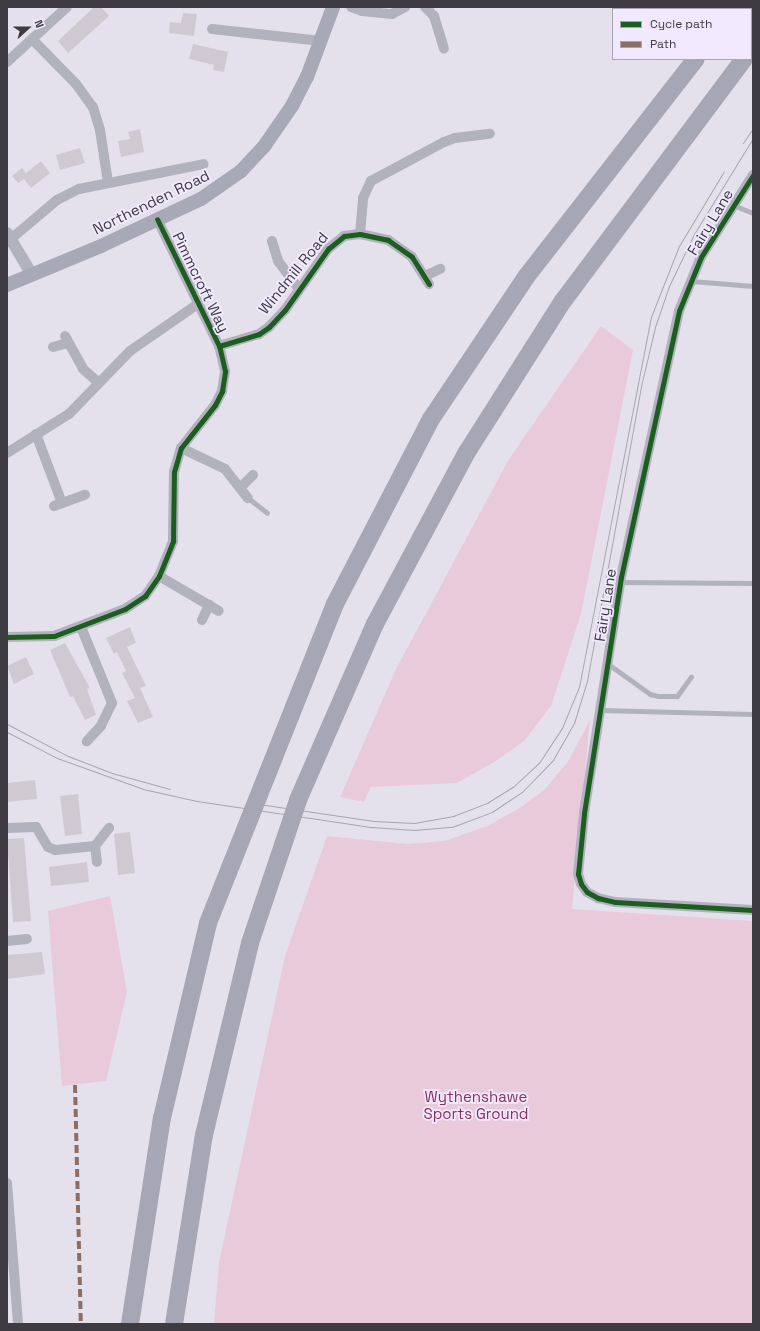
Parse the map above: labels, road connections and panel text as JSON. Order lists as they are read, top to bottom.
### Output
{
  "streets": {
    "main road": ["Northenden Road"],
    "street": ["Fairy Lane", "Windmill Road", "Pimmcroft Way"]
  },
  "crossings": [
    ["Northenden Road", "Pimmcroft Way"],
    ["Windmill Road", "Pimmcroft Way"]
  ],
  "parks": ["Wythenshawe Sports Ground"],
  "legend": ["Cycle path", "Path"],
  "north": "right"
}
